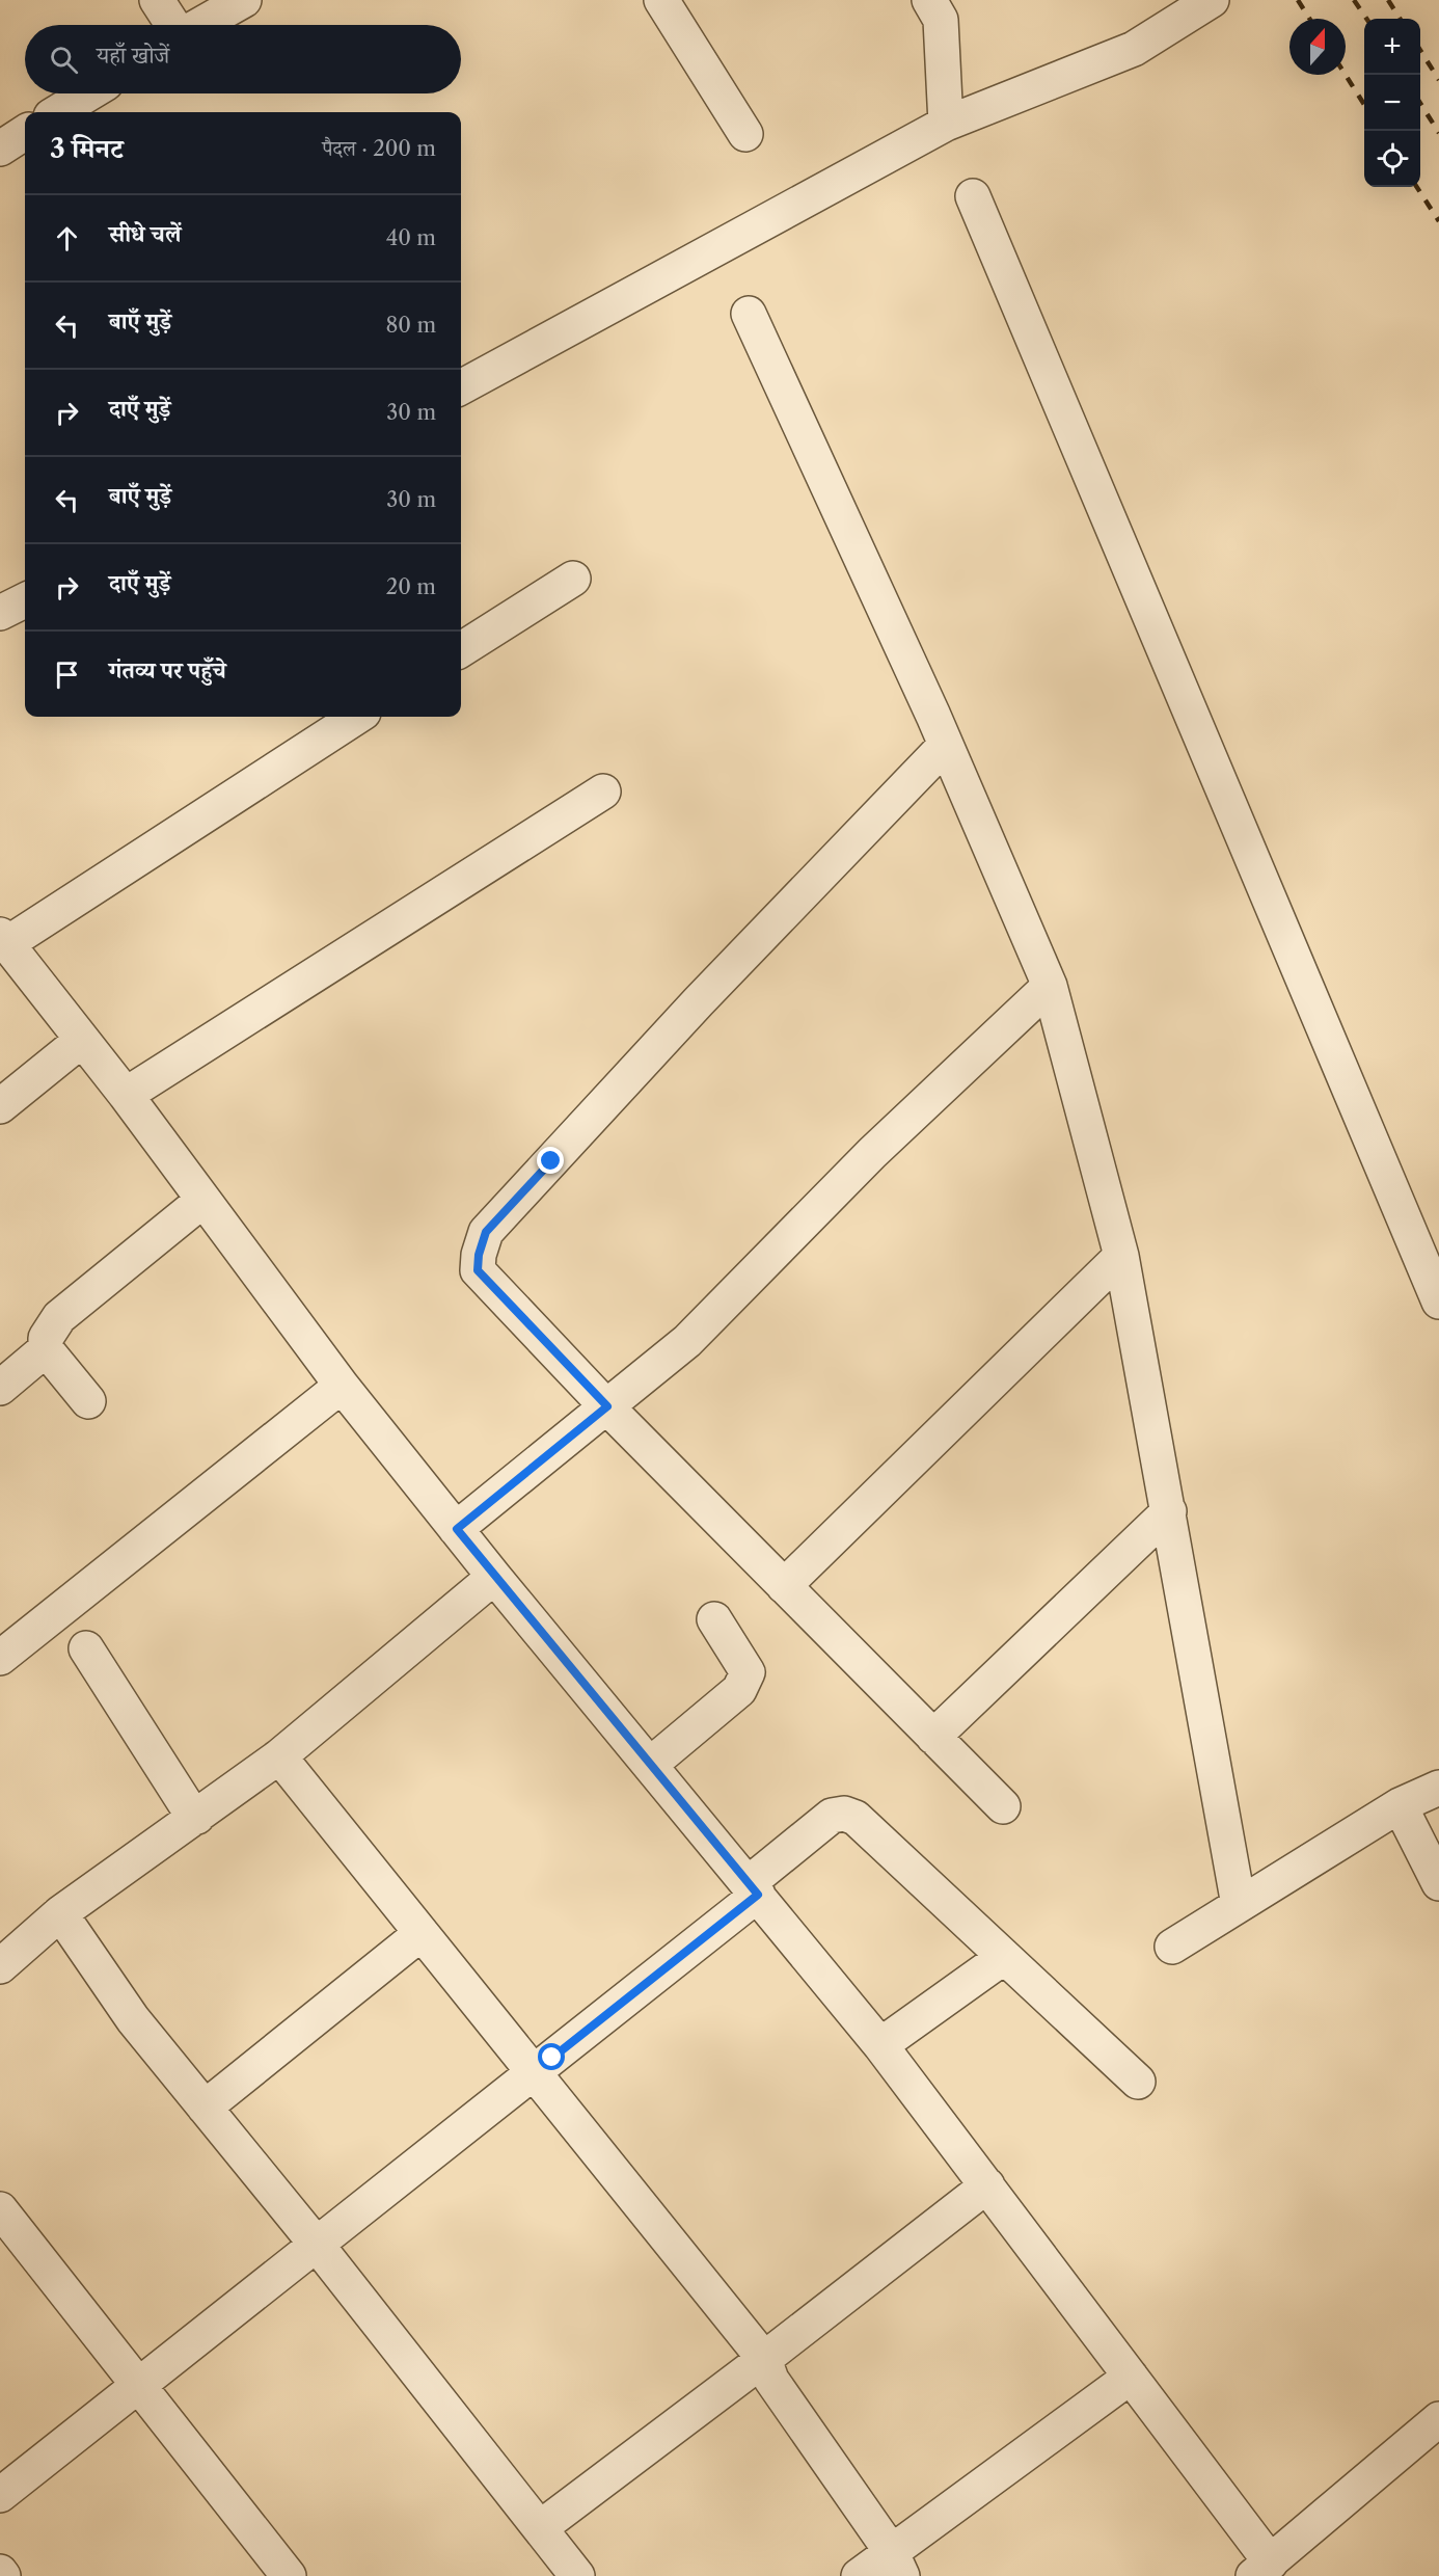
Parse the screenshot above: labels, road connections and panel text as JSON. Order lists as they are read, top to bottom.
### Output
{
  "north": "top",
  "page": {
    "map_buttons": ["+", "−"],
    "search": "यहाँ खोजें",
    "heading": ["3 मिनट", "पैदल · 200 m"],
    "list": [
      ["सीधे चलें", "40 m"],
      ["बाएँ मुड़ें", "80 m"],
      ["दाएँ मुड़ें", "30 m"],
      ["बाएँ मुड़ें", "30 m"],
      ["दाएँ मुड़ें", "20 m"],
      "गंतव्य पर पहुँचे"
    ]
  }
}
